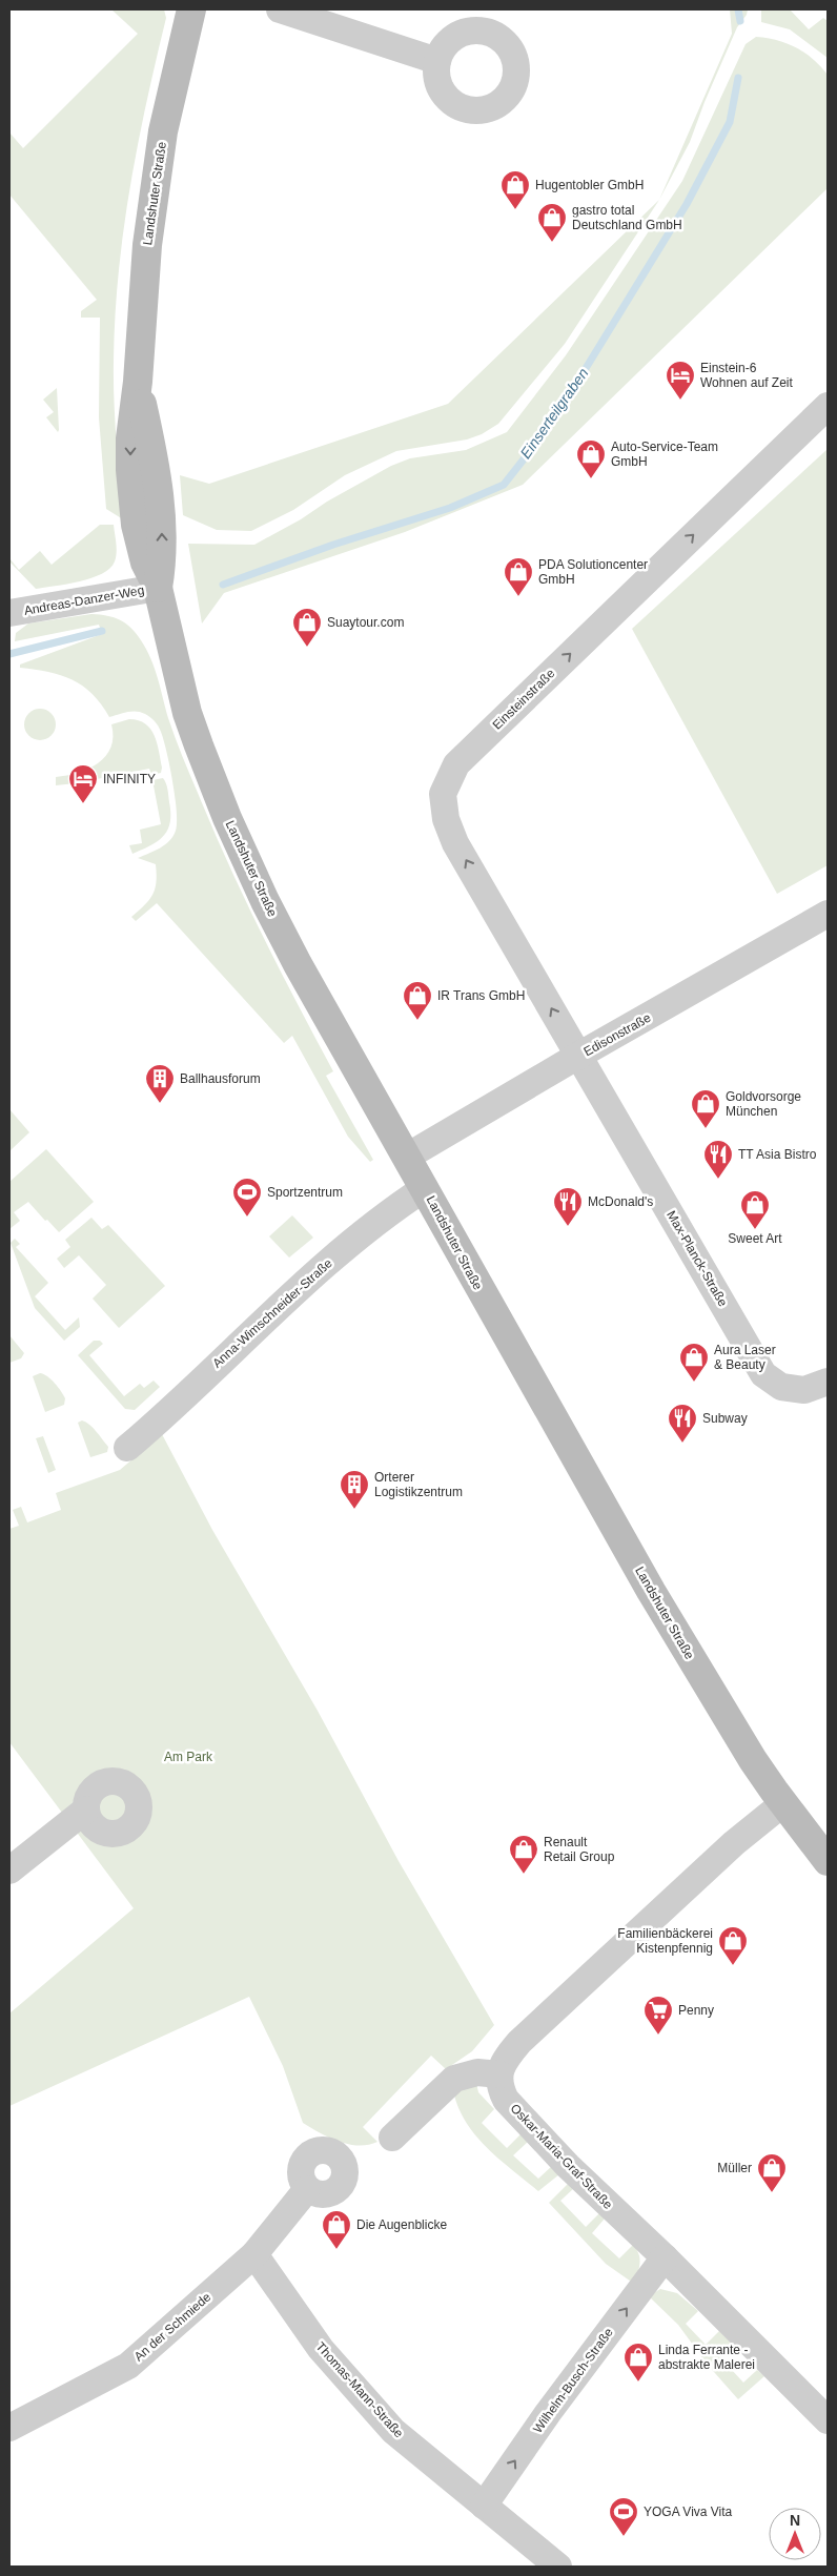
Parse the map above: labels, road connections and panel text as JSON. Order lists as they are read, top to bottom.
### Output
{
  "streets": {
    "main road": ["Landshuter Straße"],
    "street": [
      "Andreas-Danzer-Weg",
      "Einsteinstraße",
      "Edisonstraße",
      "Max-Planck-Straße",
      "Anna-Wimschneider-Straße",
      "Oskar-Maria-Graf-Straße",
      "An der Schmiede",
      "Wilhelm-Busch-Straße",
      "Thomas-Mann-Straße"
    ]
  },
  "crossings": [
    ["Landshuter Straße", "Andreas-Danzer-Weg"],
    ["Landshuter Straße", "Edisonstraße"],
    ["Landshuter Straße", "Anna-Wimschneider-Straße"],
    ["Einsteinstraße", "Edisonstraße"],
    ["Einsteinstraße", "Max-Planck-Straße"],
    ["Edisonstraße", "Max-Planck-Straße"],
    ["Oskar-Maria-Graf-Straße", "Wilhelm-Busch-Straße"],
    ["An der Schmiede", "Thomas-Mann-Straße"],
    ["Wilhelm-Busch-Straße", "Thomas-Mann-Straße"]
  ],
  "one_way": ["Einsteinstraße", "Wilhelm-Busch-Straße"],
  "water": ["Einserteilgraben"],
  "parks": ["Am Park"],
  "places": {
    "shop": [
      "Hugentobler GmbH",
      "gastro total Deutschland GmbH",
      "Auto-Service-Team GmbH",
      "PDA Solutioncenter GmbH",
      "Suaytour.com",
      "IR Trans GmbH",
      "Goldvorsorge München",
      "Sweet Art",
      "Aura Laser & Beauty",
      "Renault Retail Group",
      "Familienbäckerei Kistenpfennig",
      "Müller",
      "Die Augenblicke",
      "Linda Ferrante - abstrakte Malerei"
    ],
    "hotel": ["Einstein-6 Wohnen auf Zeit", "INFINITY"],
    "building": ["Ballhausforum", "Orterer Logistikzentrum"],
    "restaurant": ["TT Asia Bistro", "McDonald's", "Subway"],
    "sports": ["Sportzentrum", "YOGA Viva Vita"],
    "supermarket": ["Penny"]
  },
  "north": "top"
}
